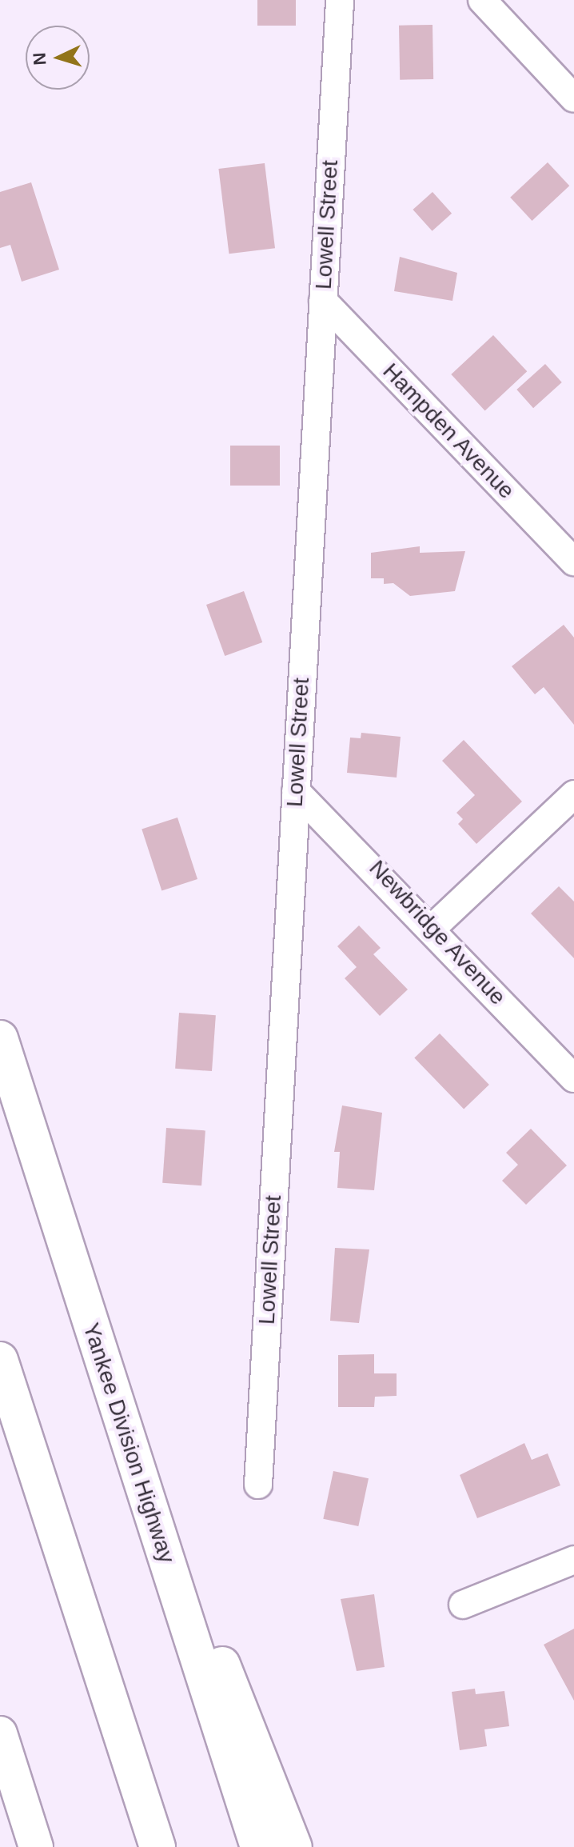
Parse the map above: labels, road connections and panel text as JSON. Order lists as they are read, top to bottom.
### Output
{
  "streets": {
    "highway": ["Yankee Division Highway"],
    "street": ["Lowell Street", "Hampden Avenue", "Newbridge Avenue"]
  },
  "crossings": [
    ["Lowell Street", "Hampden Avenue"],
    ["Lowell Street", "Newbridge Avenue"]
  ],
  "north": "left"
}
